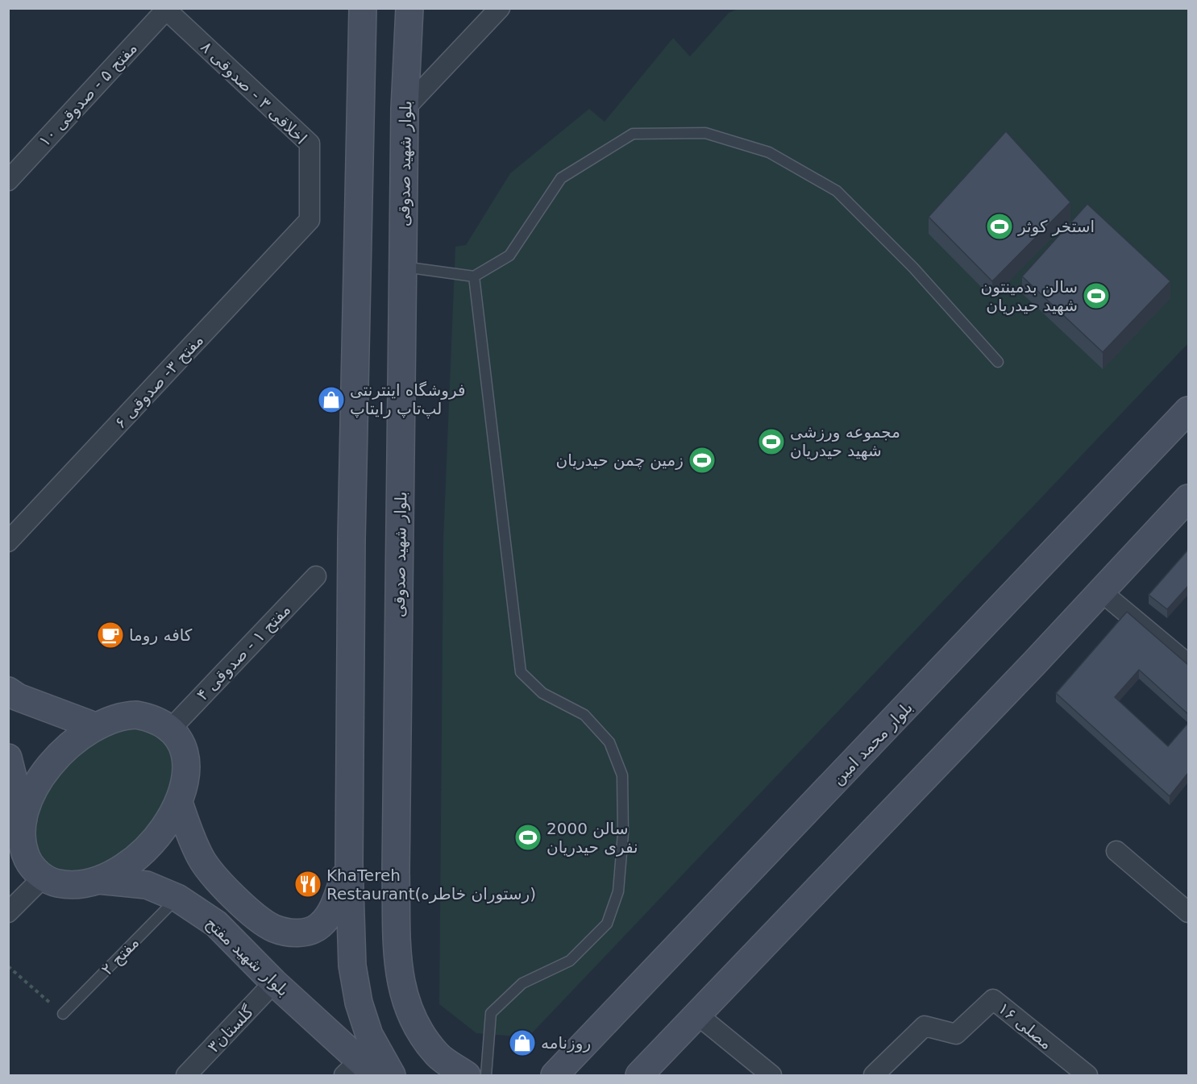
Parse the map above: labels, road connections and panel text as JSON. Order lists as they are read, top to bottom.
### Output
{
  "streets": {
    "main road": ["بلوار شهید صدوقی", "بلوار محمد امین", "بلوار شهید مفتح"],
    "street": [
      "اخلاقی ۳ - صدوقی ۸",
      "مفتح ۵ - صدوقی ۱۰",
      "مفتح ۳- صدوقی ۶",
      "مفتح ۱ - صدوقی ۴",
      "مصلی ۱۶",
      "گلستان۳"
    ],
    "lane": ["مفتح ۲"]
  },
  "crossings": [
    ["اخلاقی ۳ - صدوقی ۸", "مفتح ۵ - صدوقی ۱۰"],
    ["اخلاقی ۳ - صدوقی ۸", "مفتح ۳- صدوقی ۶"],
    ["مفتح ۱ - صدوقی ۴", "بلوار شهید مفتح"],
    ["مفتح ۲", "بلوار شهید مفتح"],
    ["بلوار شهید مفتح", "گلستان۳"]
  ],
  "places": {
    "sports": [
      "استخر کوثر",
      "سالن بدمینتون شهید حیدریان",
      "مجموعه ورزشی شهید حیدریان",
      "زمین چمن حیدریان",
      "سالن 2000 نفری حیدریان"
    ],
    "shop": ["فروشگاه اینترنتی لپ‌تاپ رایتاپ", "روزنامه"],
    "cafe": ["کافه روما"],
    "restaurant": ["KhaTereh Restaurant(رستوران خاطره)"]
  }
}
